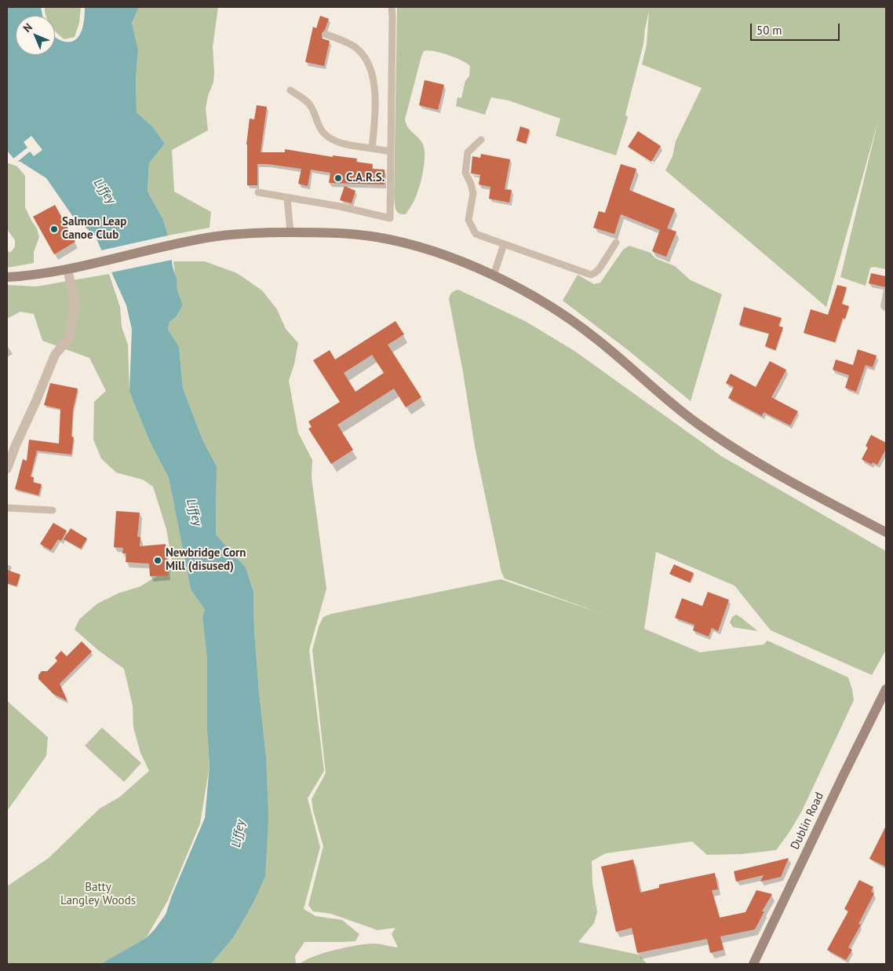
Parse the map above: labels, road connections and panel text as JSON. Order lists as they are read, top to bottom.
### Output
{
  "streets": {
    "main road": ["Dublin Road"]
  },
  "water": ["Liffey"],
  "parks": ["Batty Langley Woods"],
  "places": ["C.A.R.S.", "Salmon Leap Canoe Club", "Newbridge Corn Mill (disused)"],
  "scale_bar": "50 m",
  "north": "top left"
}
